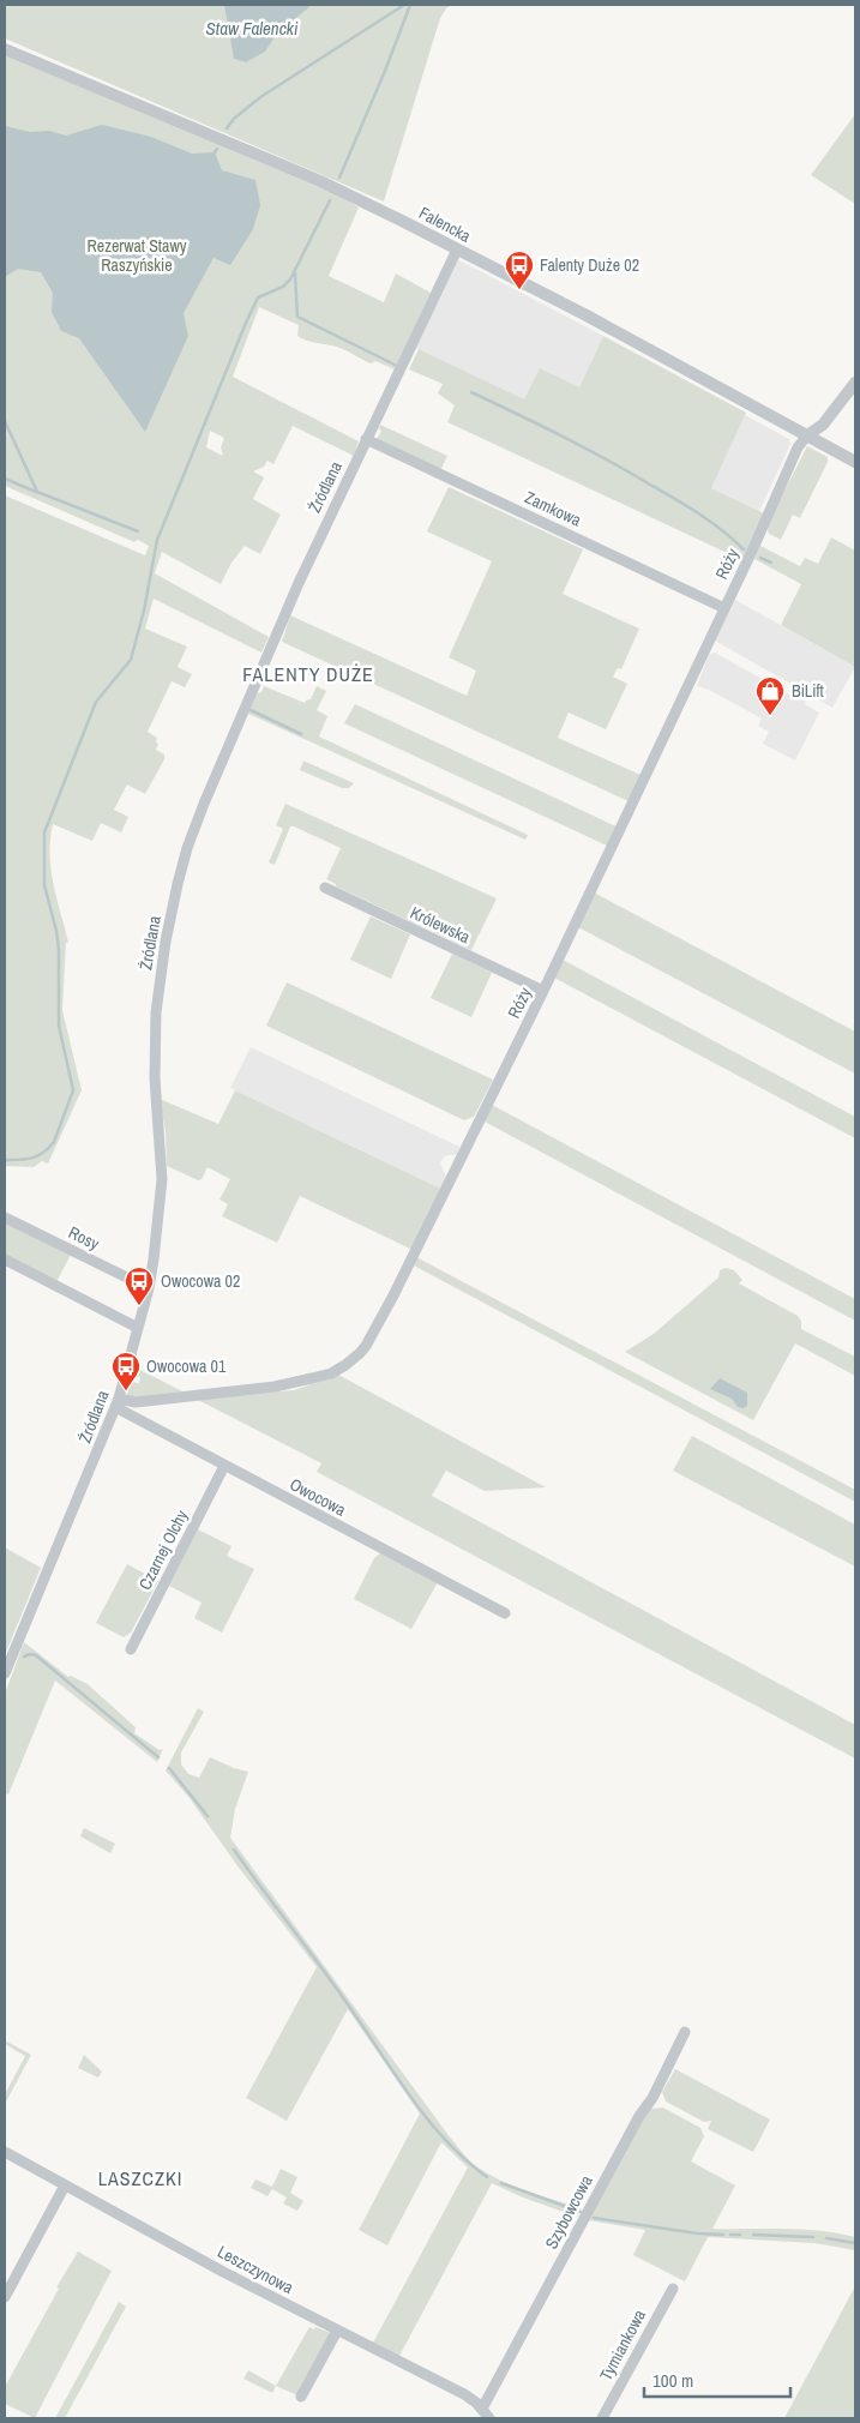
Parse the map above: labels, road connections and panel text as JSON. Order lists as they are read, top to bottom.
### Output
{
  "streets": {
    "street": [
      "Falencka",
      "Źródlana",
      "Zamkowa",
      "Róży",
      "Królewska",
      "Rosy",
      "Owocowa",
      "Czarnej Olchy",
      "Szybowcowa",
      "Leszczynowa",
      "Tymiankowa"
    ]
  },
  "crossings": [
    ["Falencka", "Źródlana"],
    ["Falencka", "Róży"],
    ["Źródlana", "Zamkowa"],
    ["Źródlana", "Róży"],
    ["Źródlana", "Rosy"],
    ["Źródlana", "Owocowa"],
    ["Zamkowa", "Róży"],
    ["Róży", "Królewska"],
    ["Róży", "Owocowa"],
    ["Owocowa", "Czarnej Olchy"],
    ["Szybowcowa", "Leszczynowa"]
  ],
  "districts": ["FALENTY DUŻE", "LASZCZKI"],
  "water": ["Staw Falencki"],
  "parks": ["Rezerwat Stawy Raszyńskie"],
  "places": {
    "bus stop": ["Falenty Duże 02", "Owocowa 02", "Owocowa 01"],
    "shop": ["BiLift"]
  },
  "scale_bar": "100 m"
}
